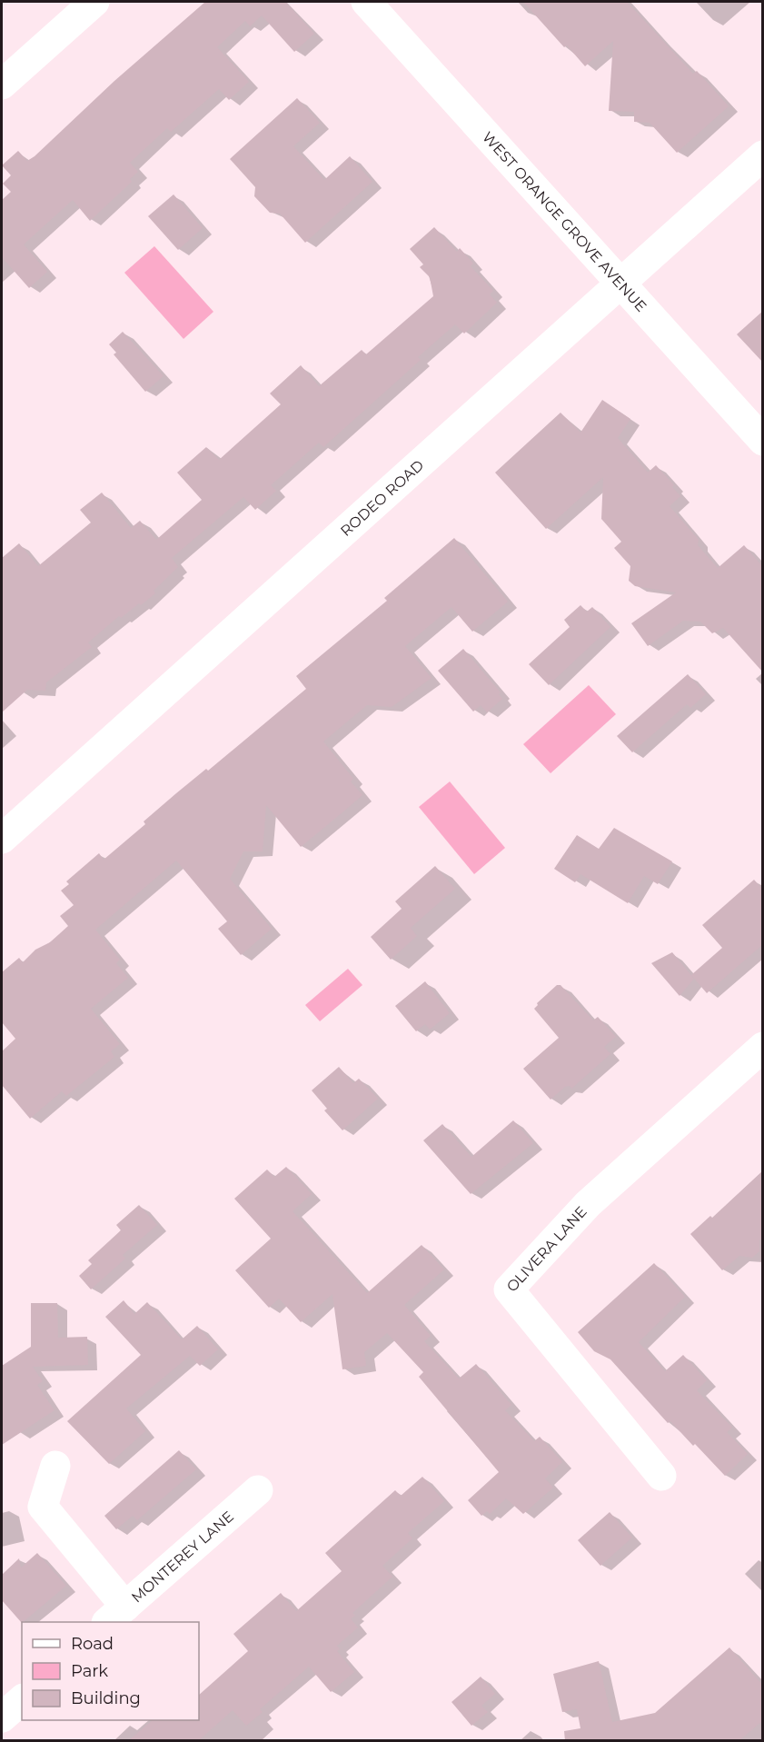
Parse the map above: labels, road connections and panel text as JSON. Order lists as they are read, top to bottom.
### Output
{
  "streets": {
    "street": [
      "WEST ORANGE GROVE AVENUE",
      "RODEO ROAD",
      "OLIVERA LANE",
      "MONTEREY LANE"
    ]
  },
  "crossings": [
    ["WEST ORANGE GROVE AVENUE", "RODEO ROAD"]
  ],
  "legend": ["Road", "Park", "Building"]
}
